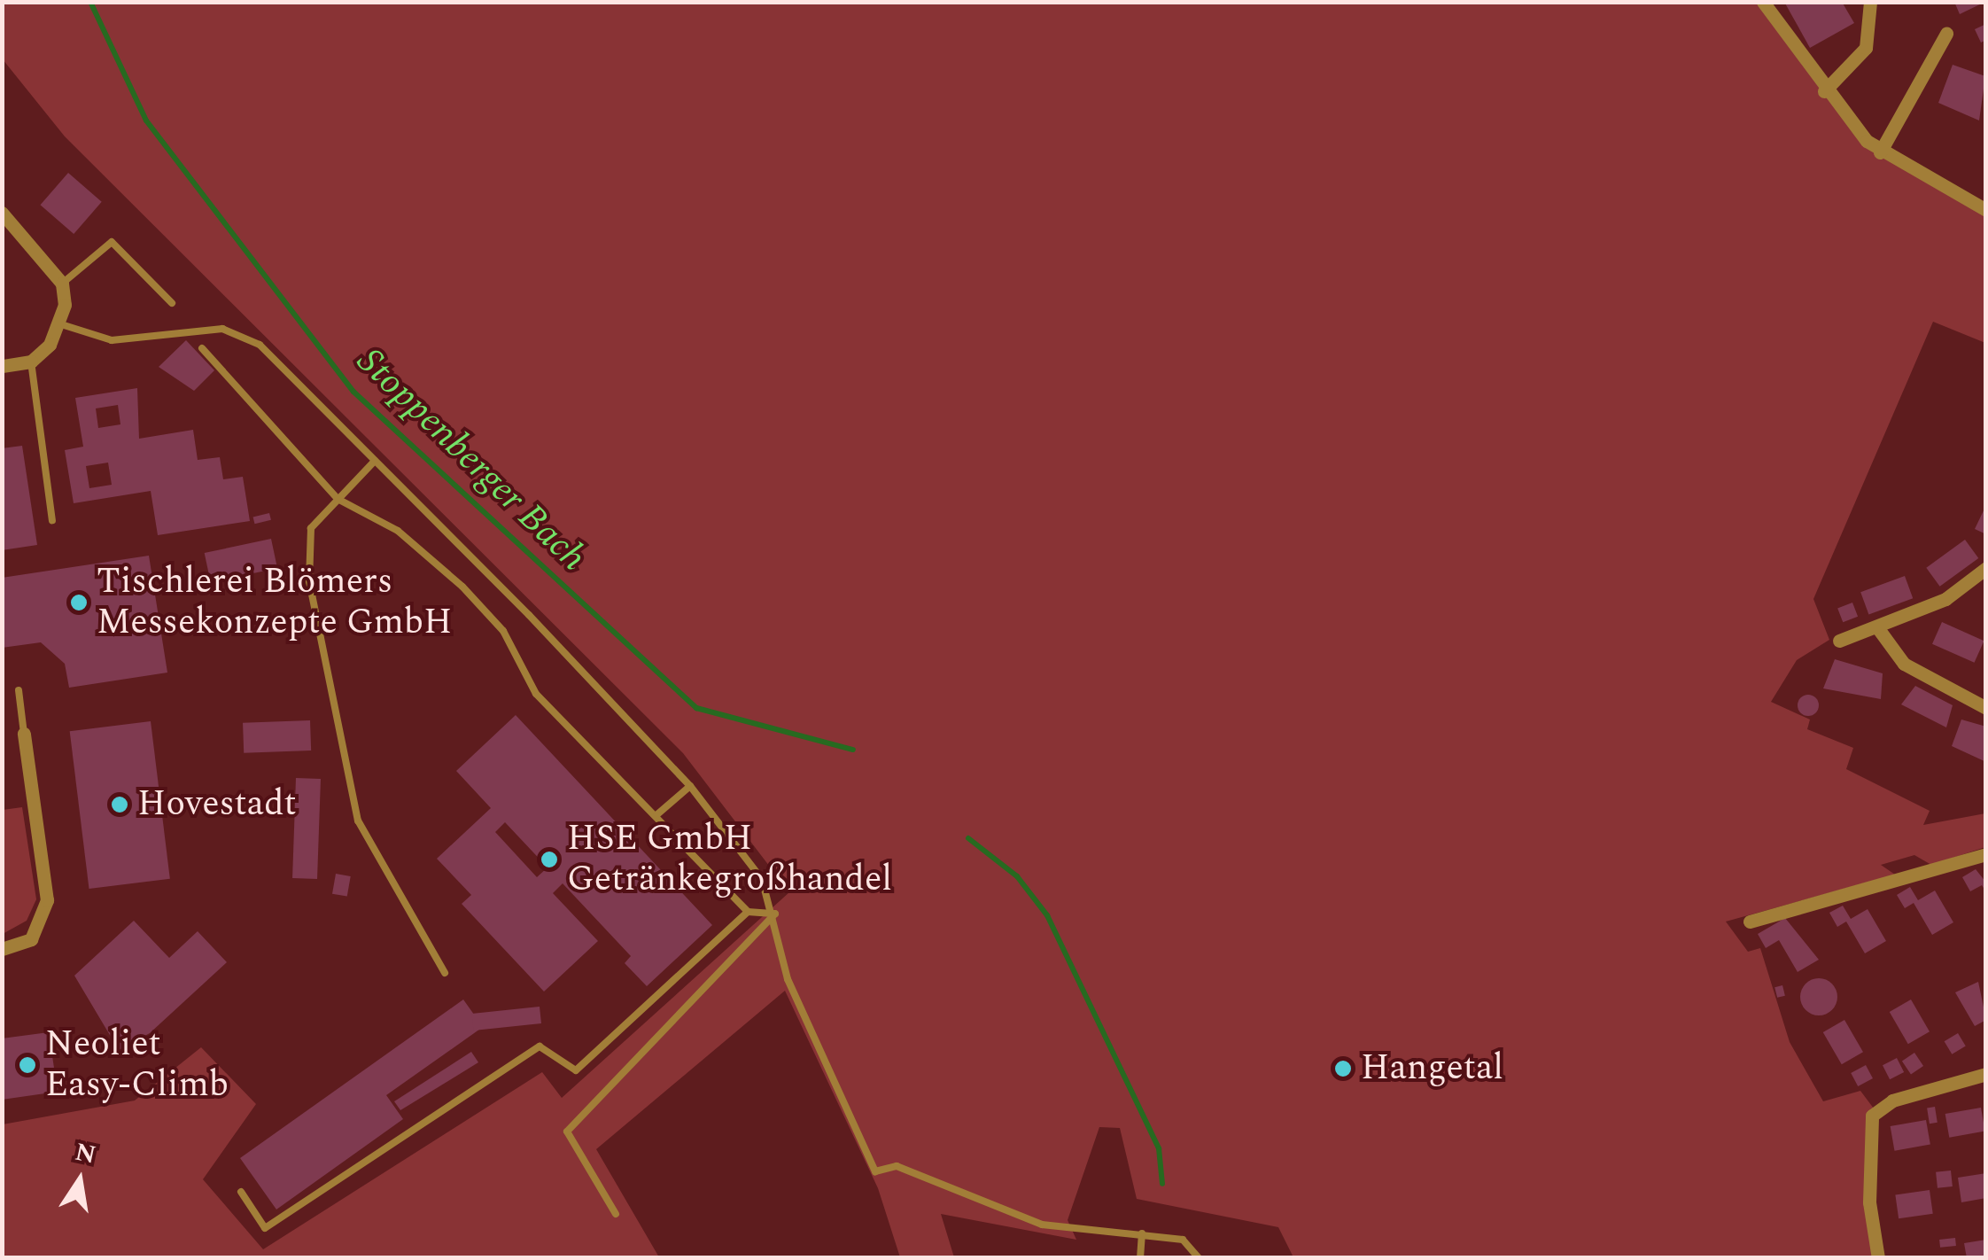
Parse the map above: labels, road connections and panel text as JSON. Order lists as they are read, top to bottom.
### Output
{
  "water": ["Stoppenberger Bach"],
  "places": [
    "Tischlerei Blömers Messekonzepte GmbH",
    "Hovestadt",
    "HSE GmbH Getränkegroßhandel",
    "Neoliet Easy-Climb",
    "Hangetal"
  ],
  "north": "top"
}
